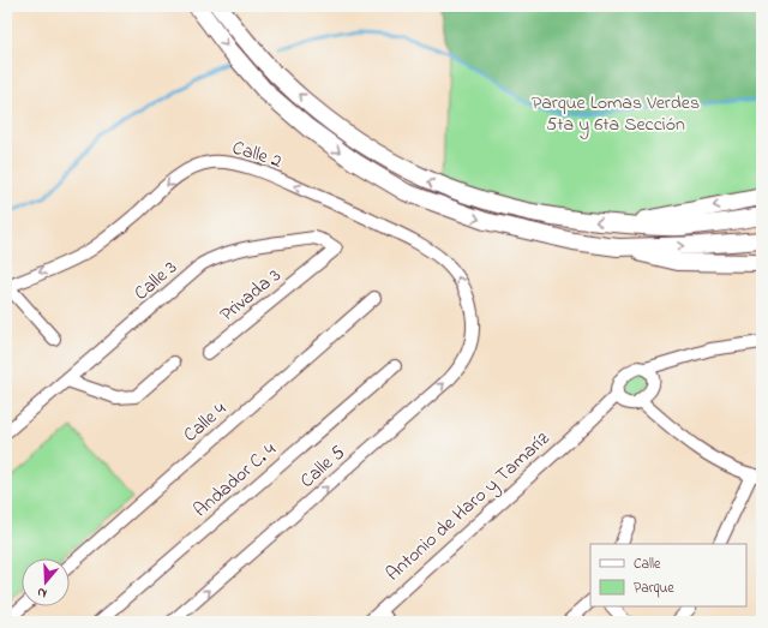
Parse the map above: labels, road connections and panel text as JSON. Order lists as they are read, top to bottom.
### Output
{
  "streets": {
    "street": [
      "Calle 2",
      "Calle 3",
      "Privada 3",
      "Calle 4",
      "Calle 5",
      "Andador C. 4",
      "Antonio de Haro y Tamaríz"
    ]
  },
  "crossings": [
    ["Calle 2", "Calle 5"],
    ["Calle 3", "Privada 3"]
  ],
  "one_way": ["Calle 2", "Calle 5"],
  "parks": ["Parque Lomas Verdes 5ta y 6ta Sección"],
  "legend": ["Calle", "Parque"],
  "north": "bottom"
}
